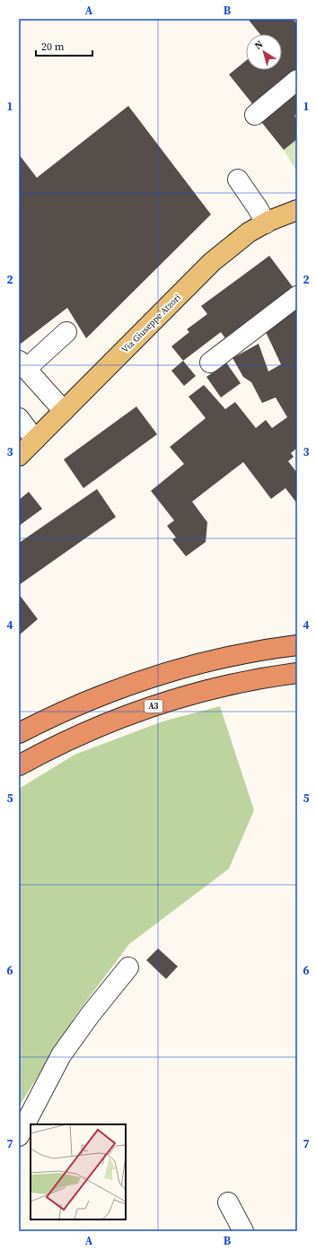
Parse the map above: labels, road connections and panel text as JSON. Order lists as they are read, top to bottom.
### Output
{
  "streets": {
    "highway": ["A3"],
    "main road": ["Via Giuseppe Atzori"]
  },
  "scale_bar": "20 m",
  "north": "top left",
  "grid": {
    "columns": ["A", "B"],
    "rows": [
      "1",
      "2",
      "3",
      "4",
      "5",
      "6",
      "7"
    ]
  }
}
